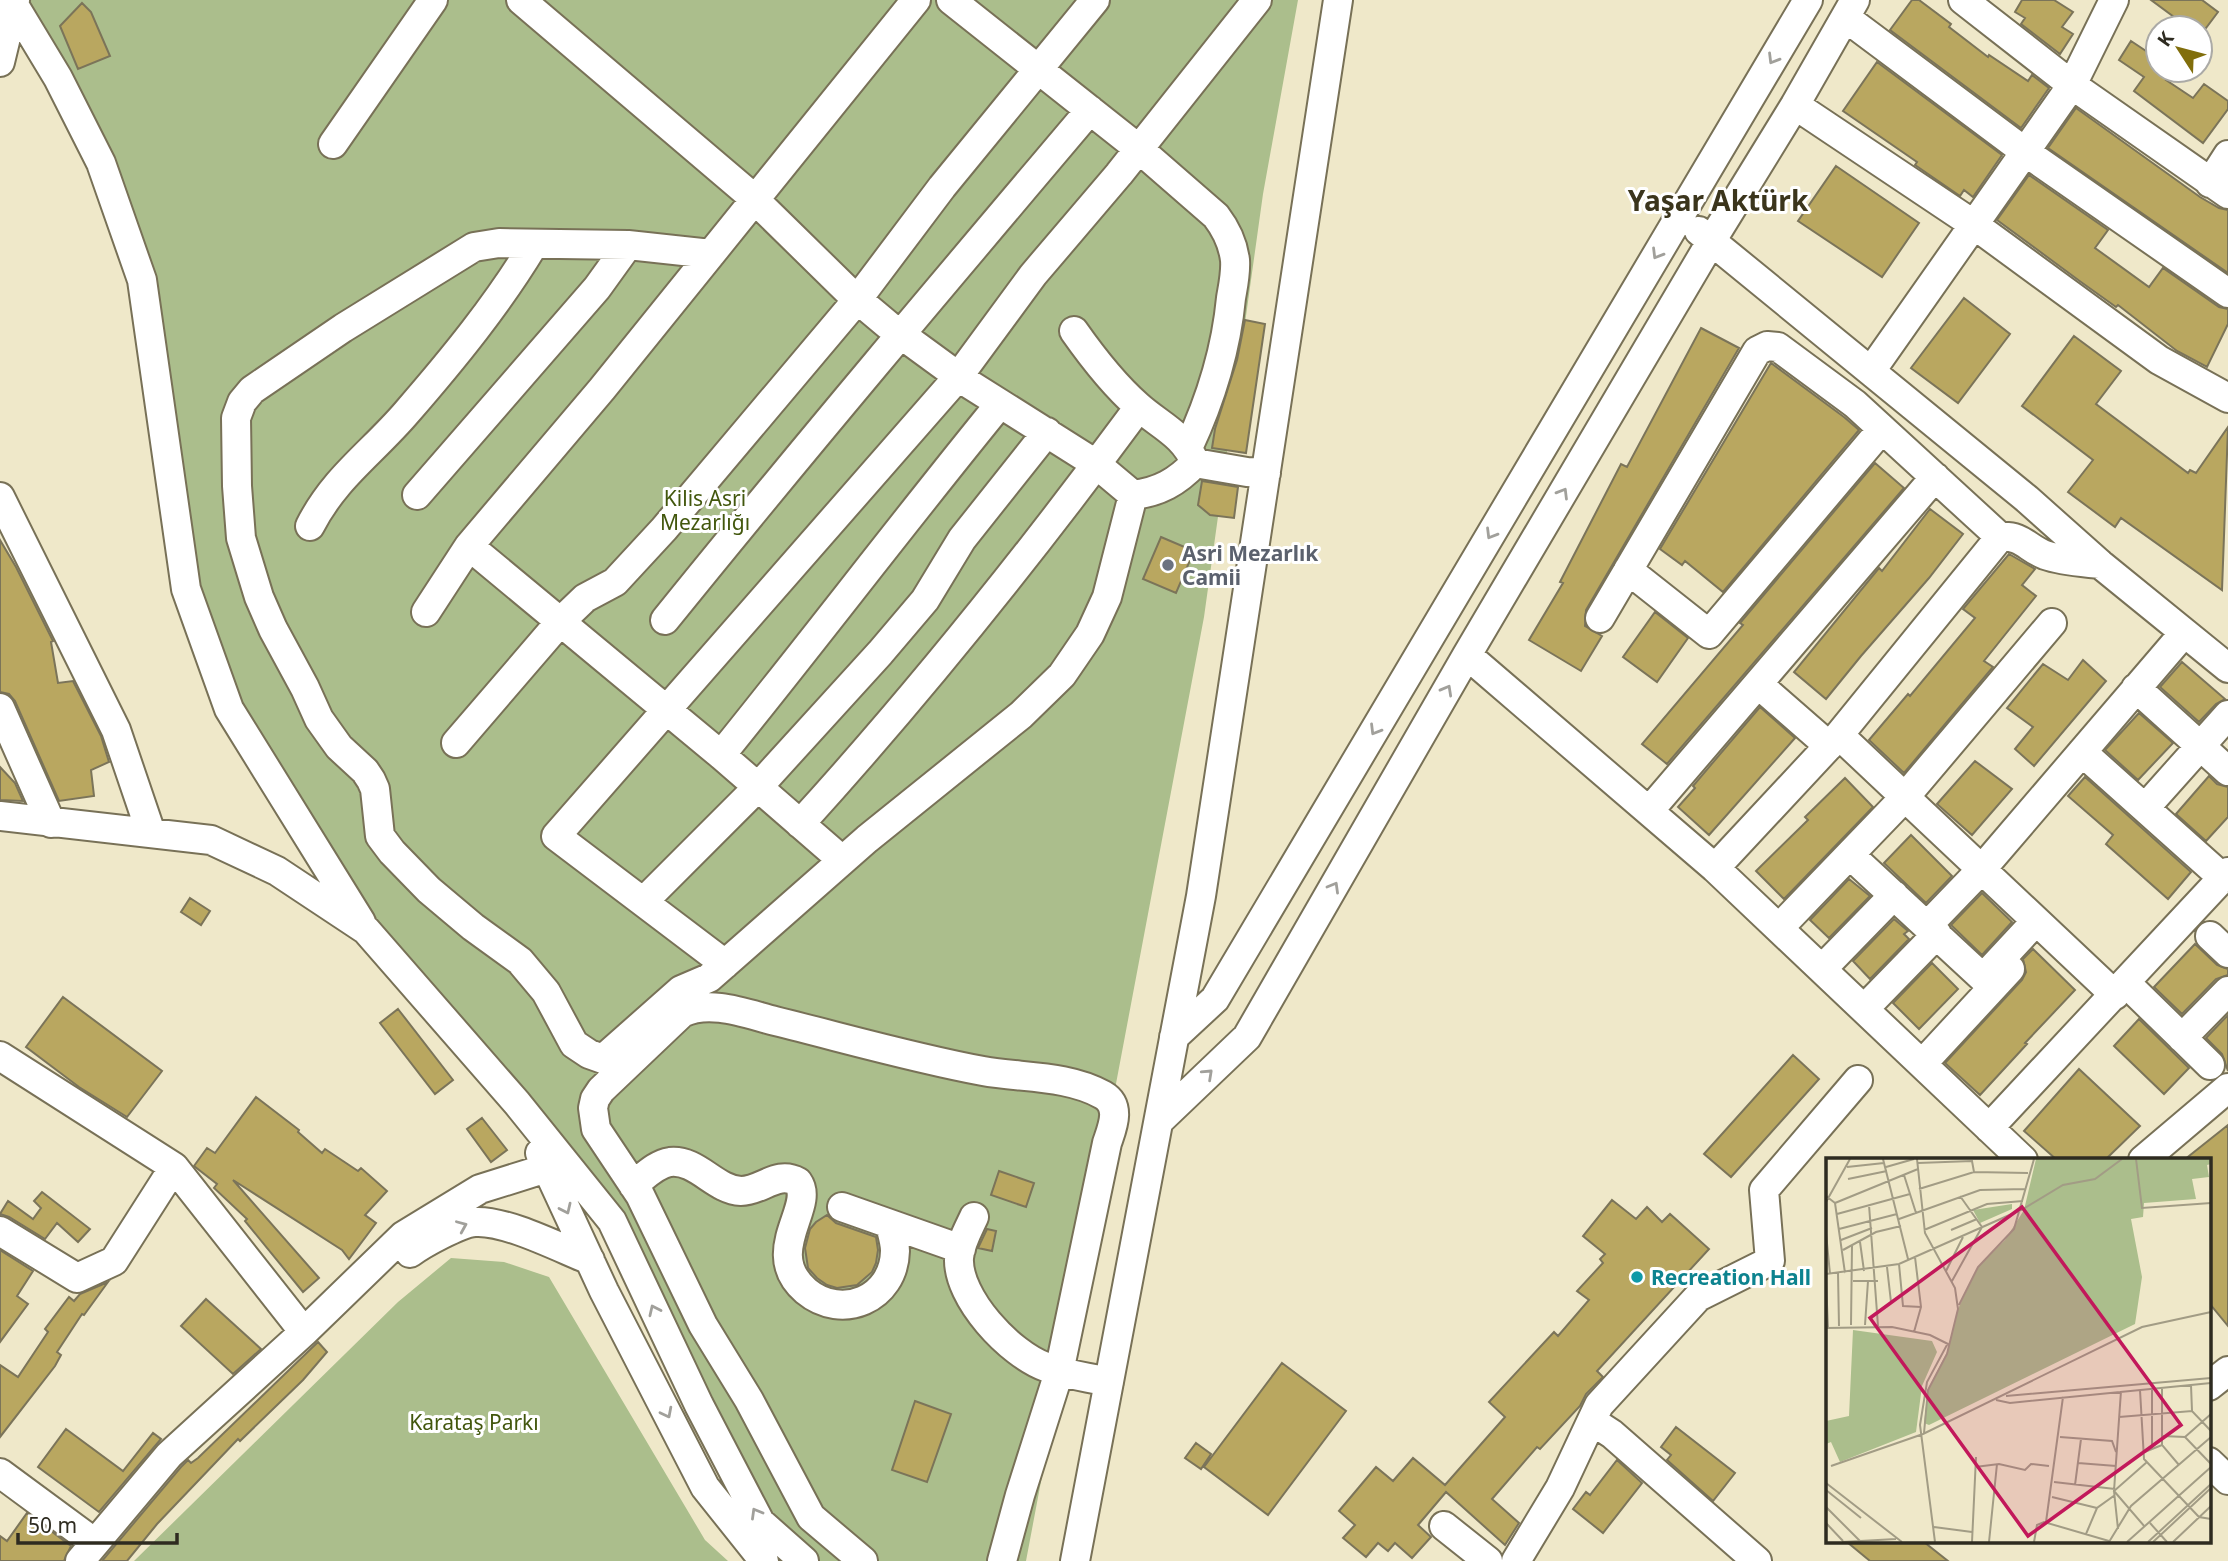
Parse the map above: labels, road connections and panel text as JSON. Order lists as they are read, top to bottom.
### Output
{
  "districts": ["Yaşar Aktürk"],
  "parks": ["Kilis Asri Mezarlığı", "Karataş Parkı"],
  "places": ["Asri Mezarlık Camii", "Recreation Hall"],
  "scale_bar": "50 m",
  "north": "top left"
}
